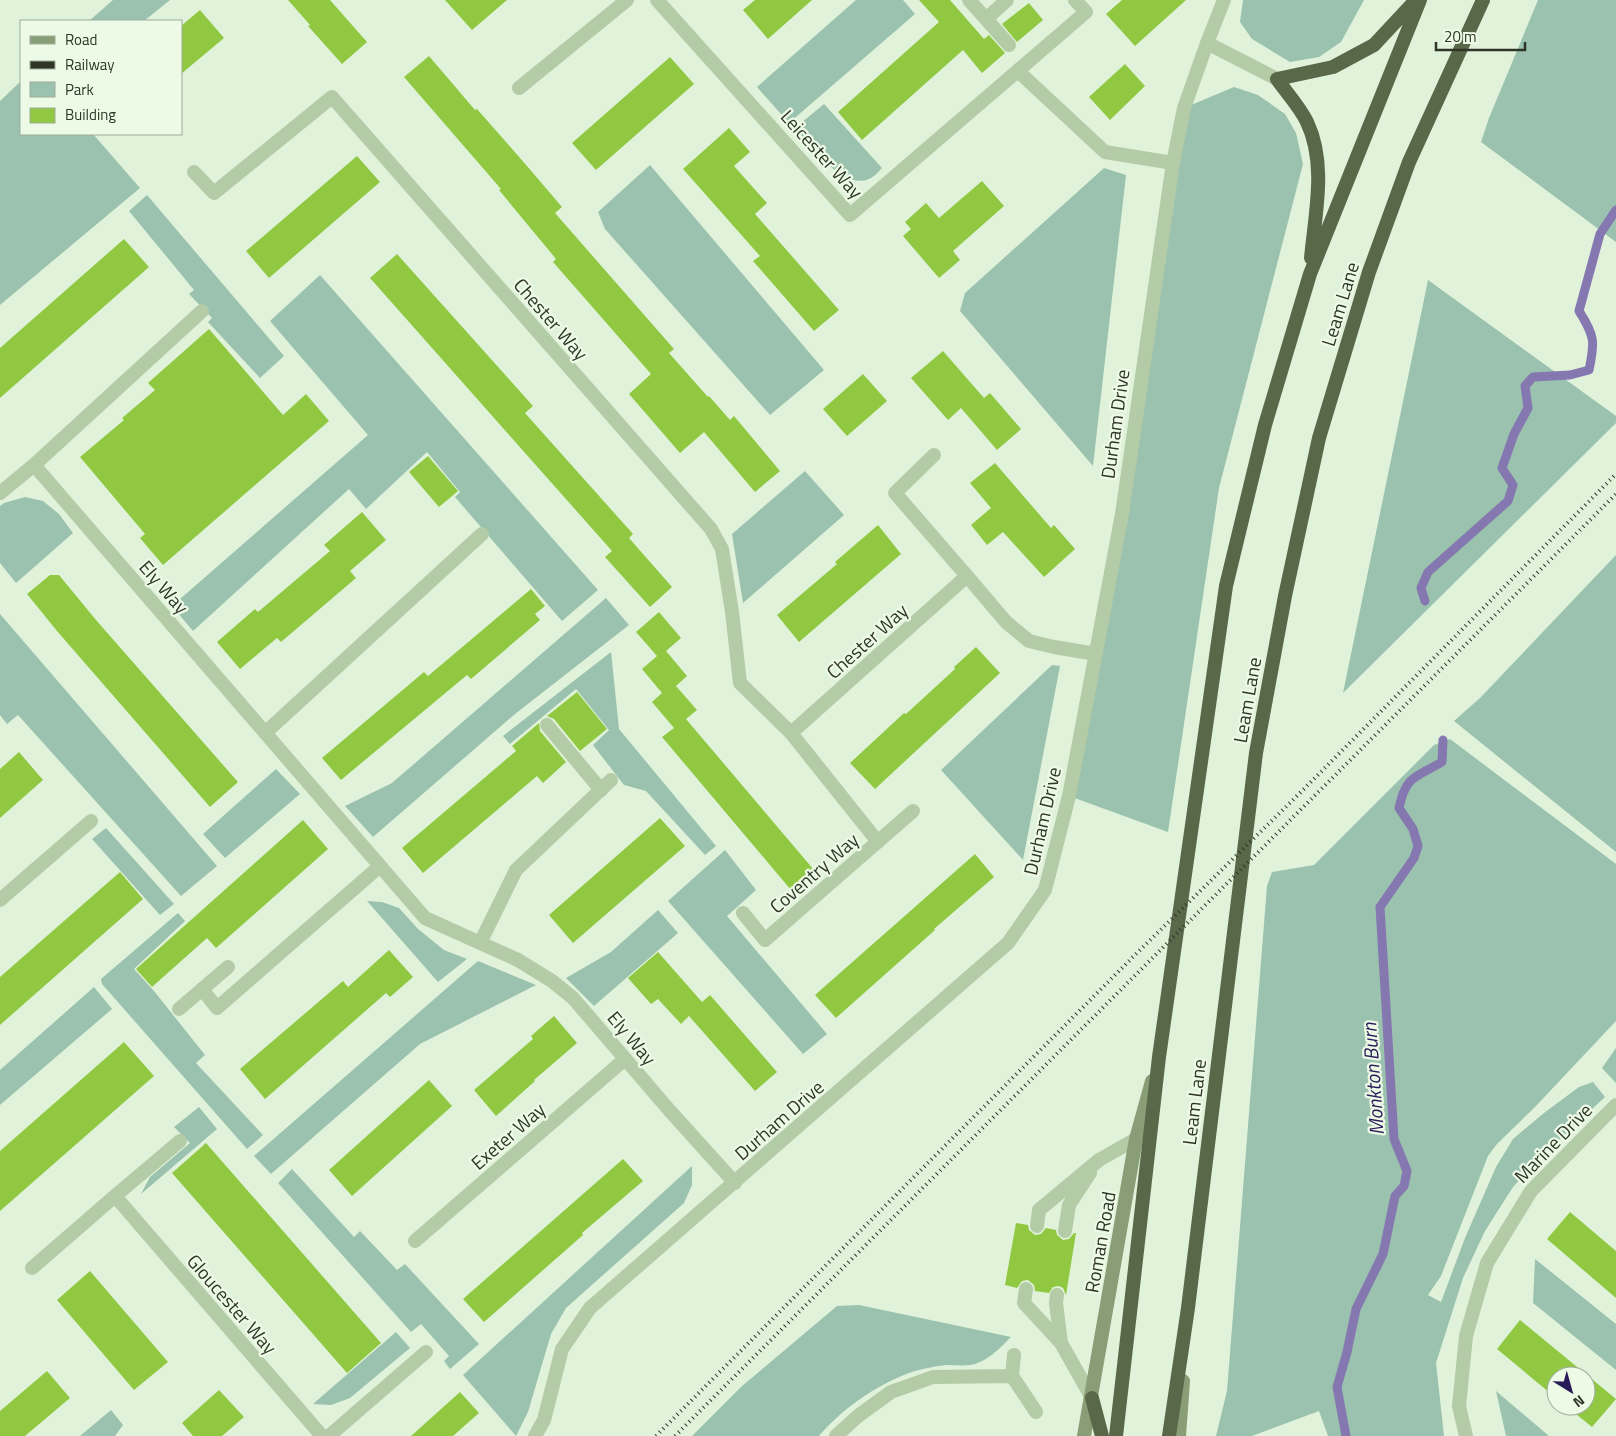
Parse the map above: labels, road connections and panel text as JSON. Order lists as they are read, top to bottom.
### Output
{
  "streets": {
    "highway": ["Leam Lane"],
    "main road": ["Roman Road"],
    "street": [
      "Leicester Way",
      "Chester Way",
      "Durham Drive",
      "Ely Way",
      "Coventry Way",
      "Exeter Way",
      "Marine Drive",
      "Gloucester Way"
    ]
  },
  "crossings": [
    ["Leam Lane", "Roman Road"],
    ["Chester Way", "Coventry Way"],
    ["Durham Drive", "Ely Way"],
    ["Ely Way", "Exeter Way"]
  ],
  "water": ["Monkton Burn"],
  "legend": [
    "Road",
    "Railway",
    "Park",
    "Building"
  ],
  "scale_bar": "20 m",
  "north": "bottom right"
}
